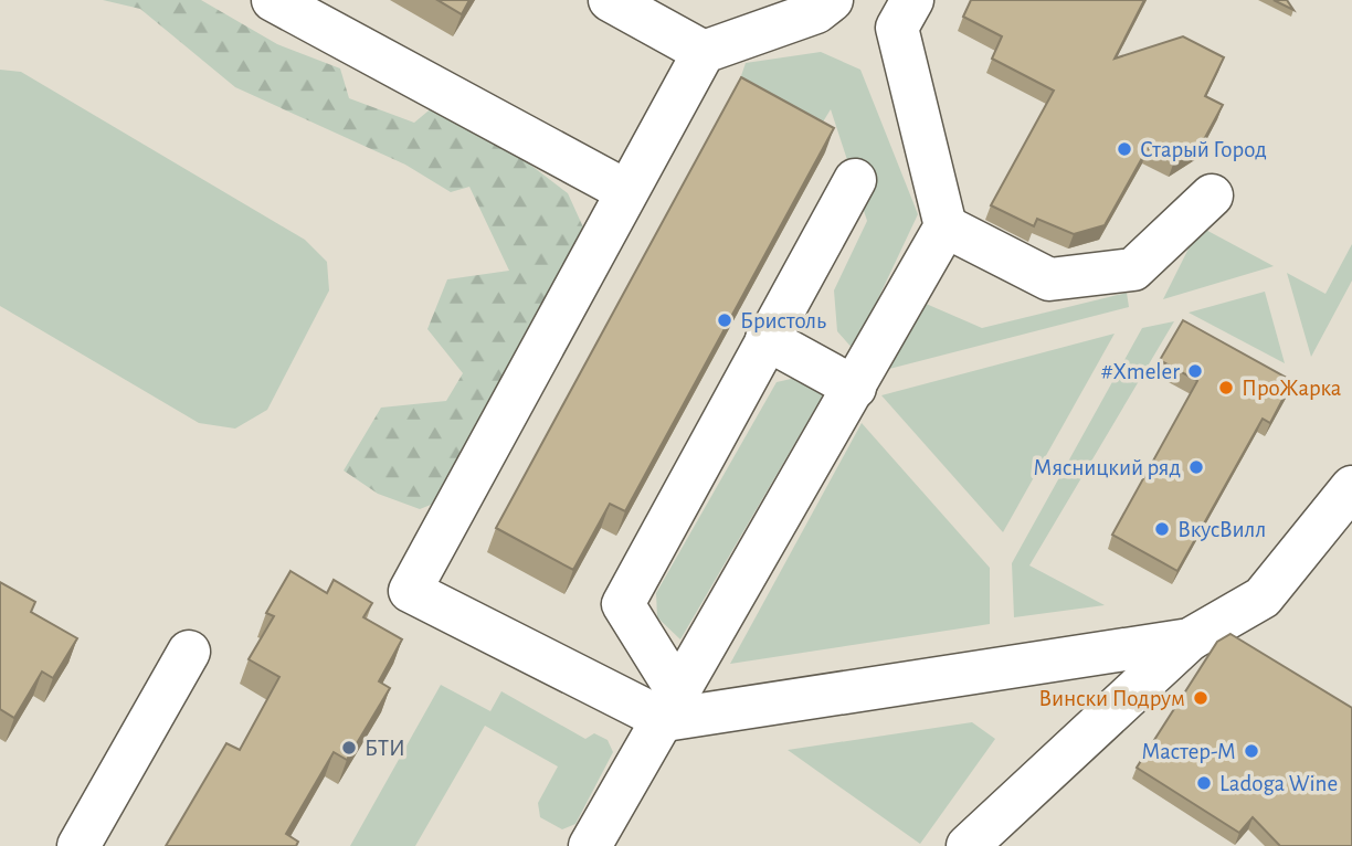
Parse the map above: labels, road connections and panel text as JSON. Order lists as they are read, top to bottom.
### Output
{
  "places": [
    "Старый Город",
    "Бристоль",
    "#Xmeler",
    "ПроЖарка",
    "Мясницкий ряд",
    "ВкусВилл",
    "Вински Подрум",
    "БТИ",
    "Мастер-М",
    "Ladoga Wine"
  ]
}
